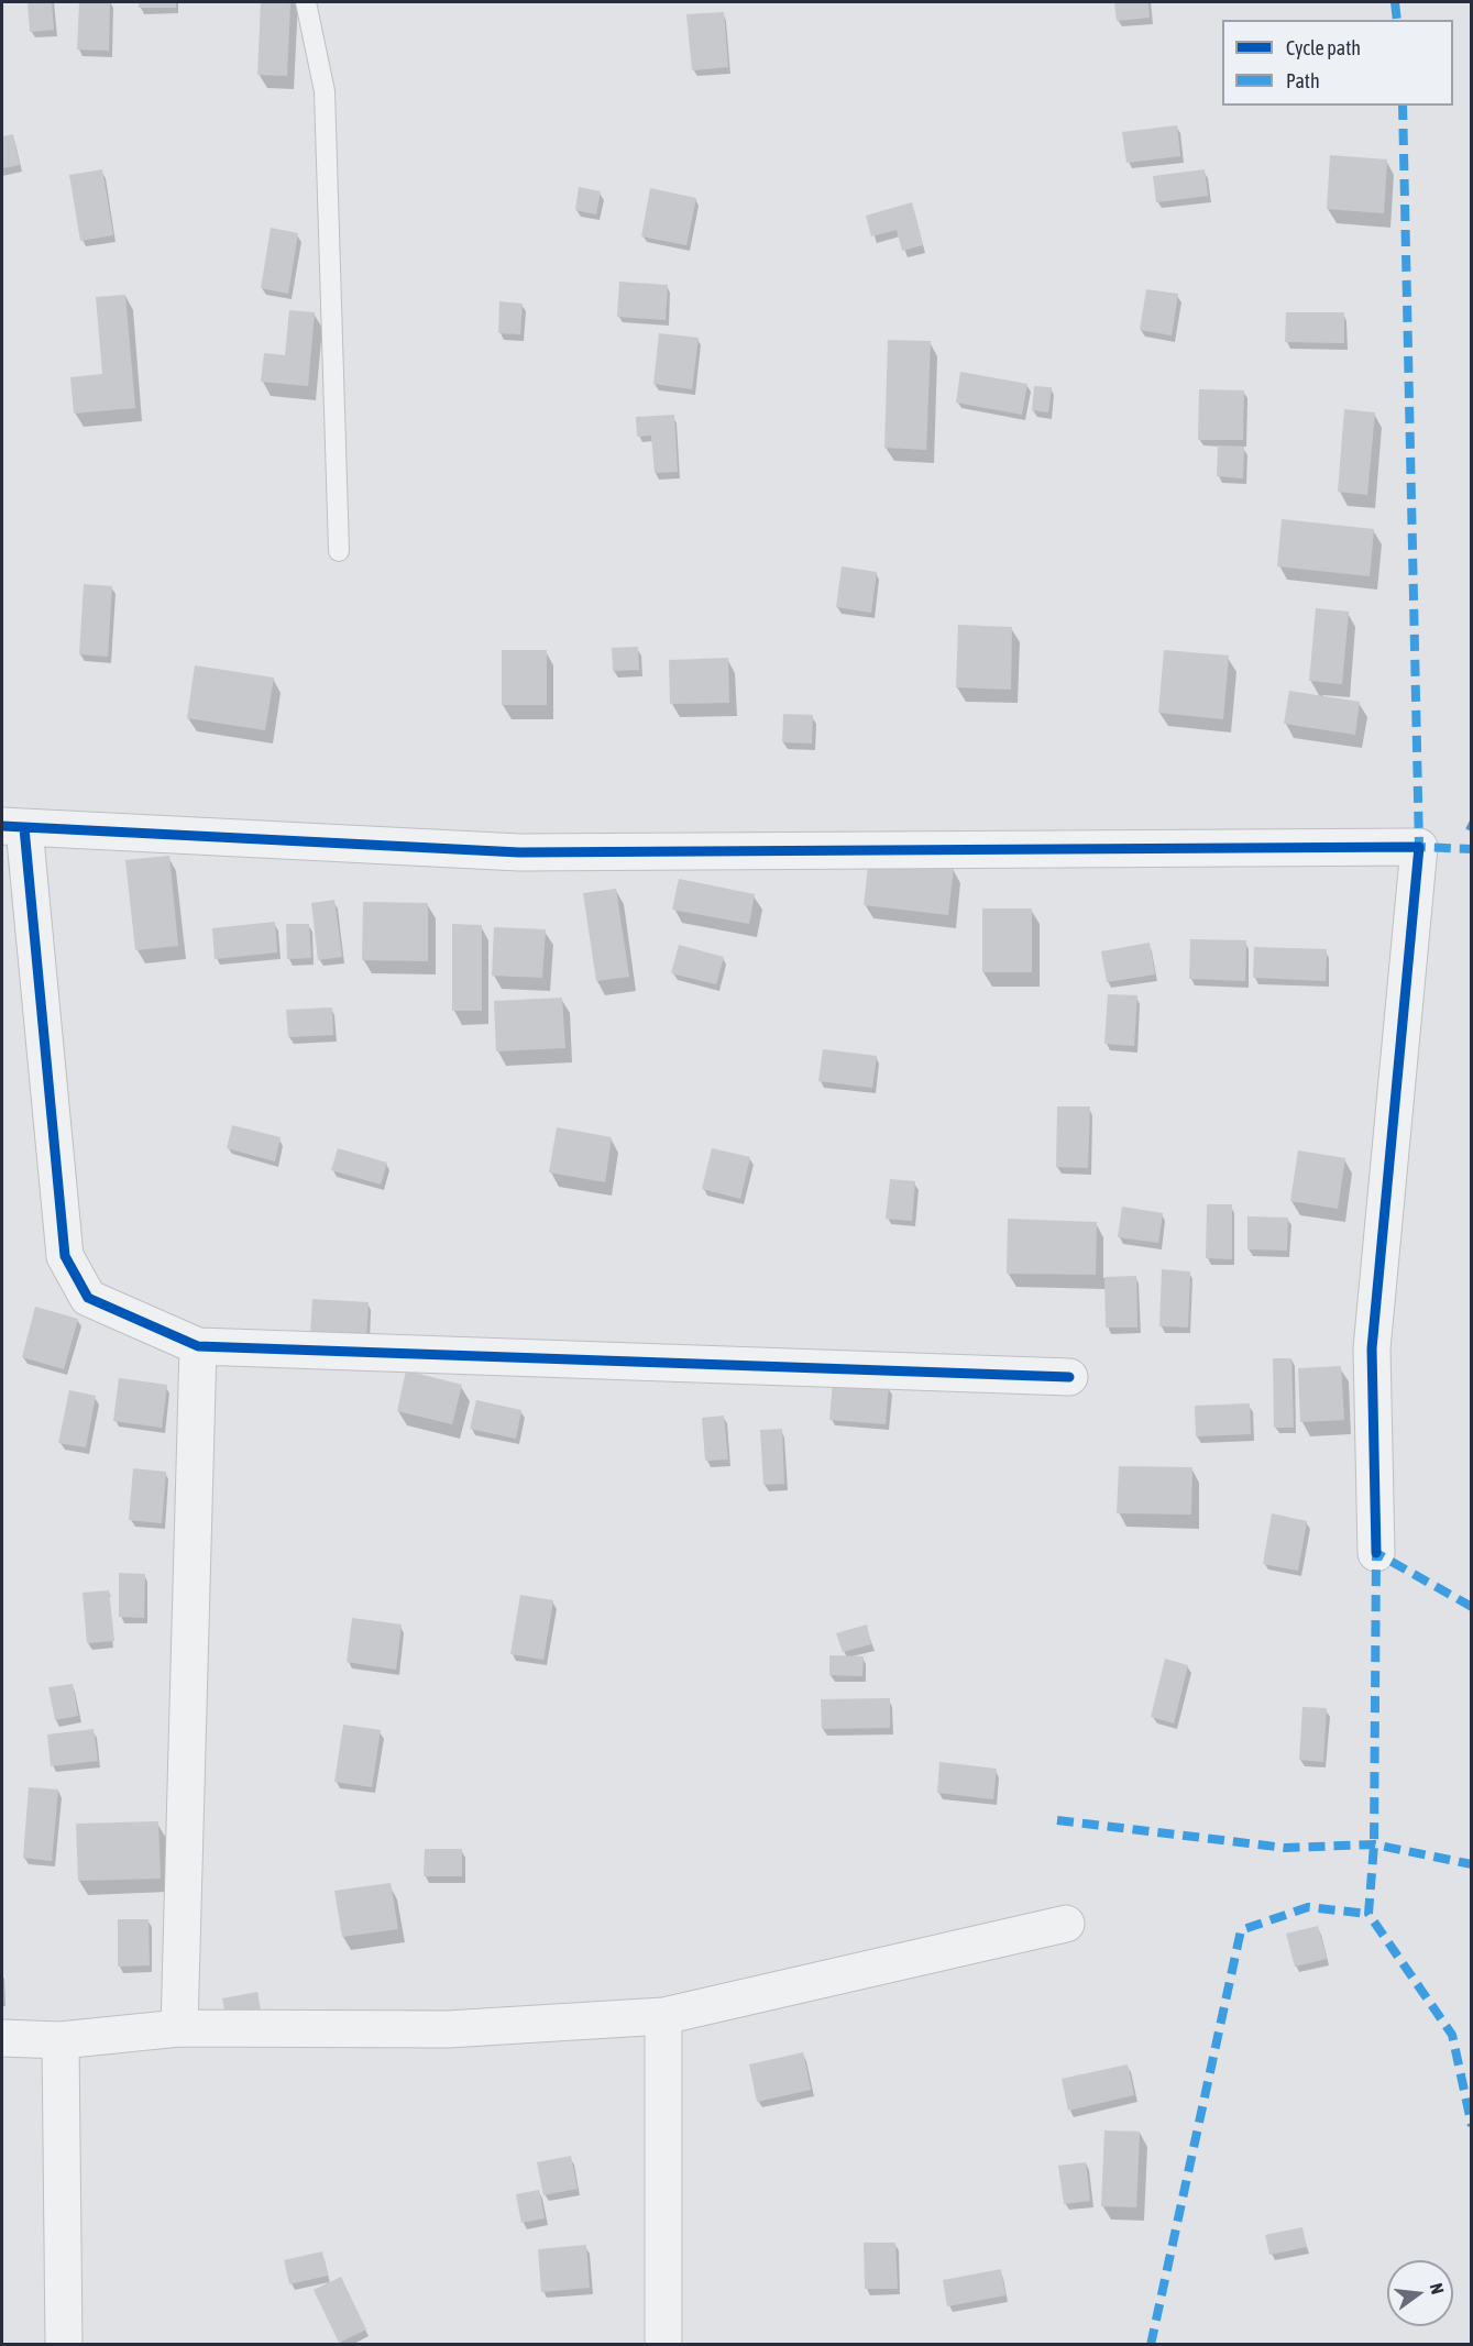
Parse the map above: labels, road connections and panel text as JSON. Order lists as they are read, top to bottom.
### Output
{
  "legend": ["Cycle path", "Path"],
  "north": "right"
}
